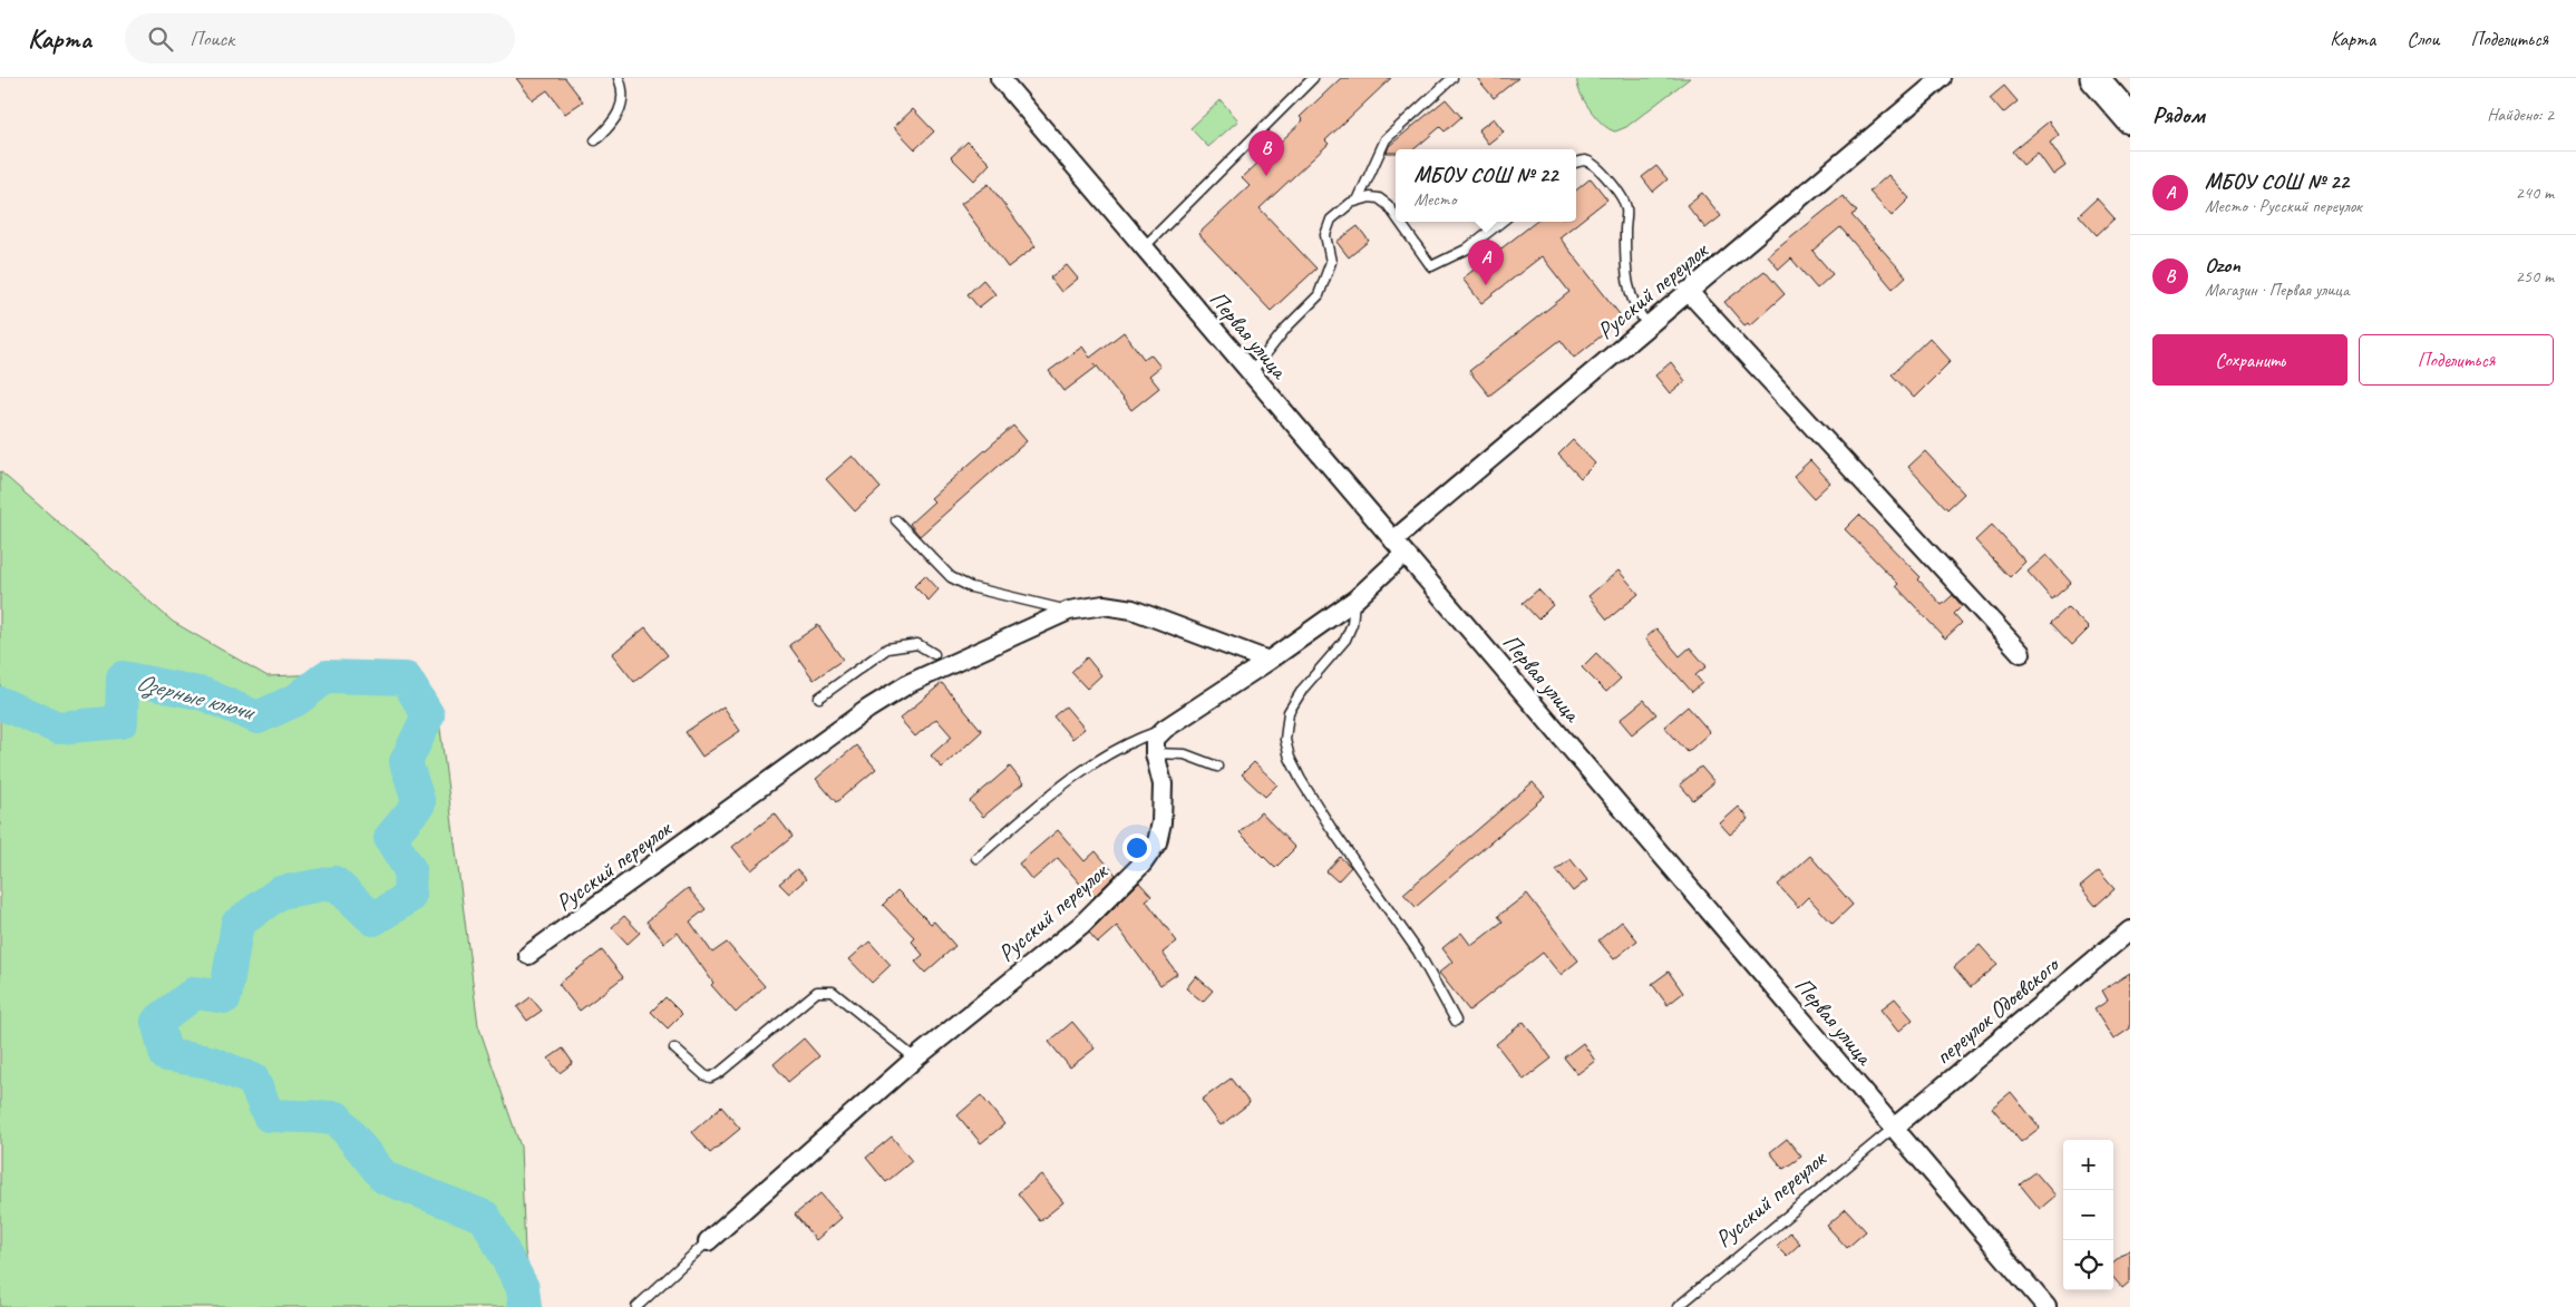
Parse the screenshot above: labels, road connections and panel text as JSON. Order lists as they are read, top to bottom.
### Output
{
  "streets": {
    "street": ["Русский переулок", "Первая улица", "переулок Одоевского"]
  },
  "crossings": [
    ["Русский переулок", "Первая улица"],
    ["Русский переулок", "переулок Одоевского"],
    ["Первая улица", "переулок Одоевского"]
  ],
  "water": ["Озерные ключи"],
  "page": {
    "header": "Карта",
    "search": "Поиск",
    "nav": ["Карта", "Слои", "Поделиться"],
    "heading": ["Рядом", "Найдено: 2"],
    "pins": ["B", "A"],
    "popup": ["МБОУ СОШ № 22", "Место"],
    "list": [
      {
        "mark": "A",
        "name": "МБОУ СОШ № 22",
        "note": "Место · Русский переулок",
        "value": "240 m"
      },
      {
        "mark": "B",
        "name": "Ozon",
        "note": "Магазин · Первая улица",
        "value": "250 m"
      }
    ],
    "buttons": ["Сохранить", "Поделиться"],
    "map_buttons": ["+", "−"]
  }
}
